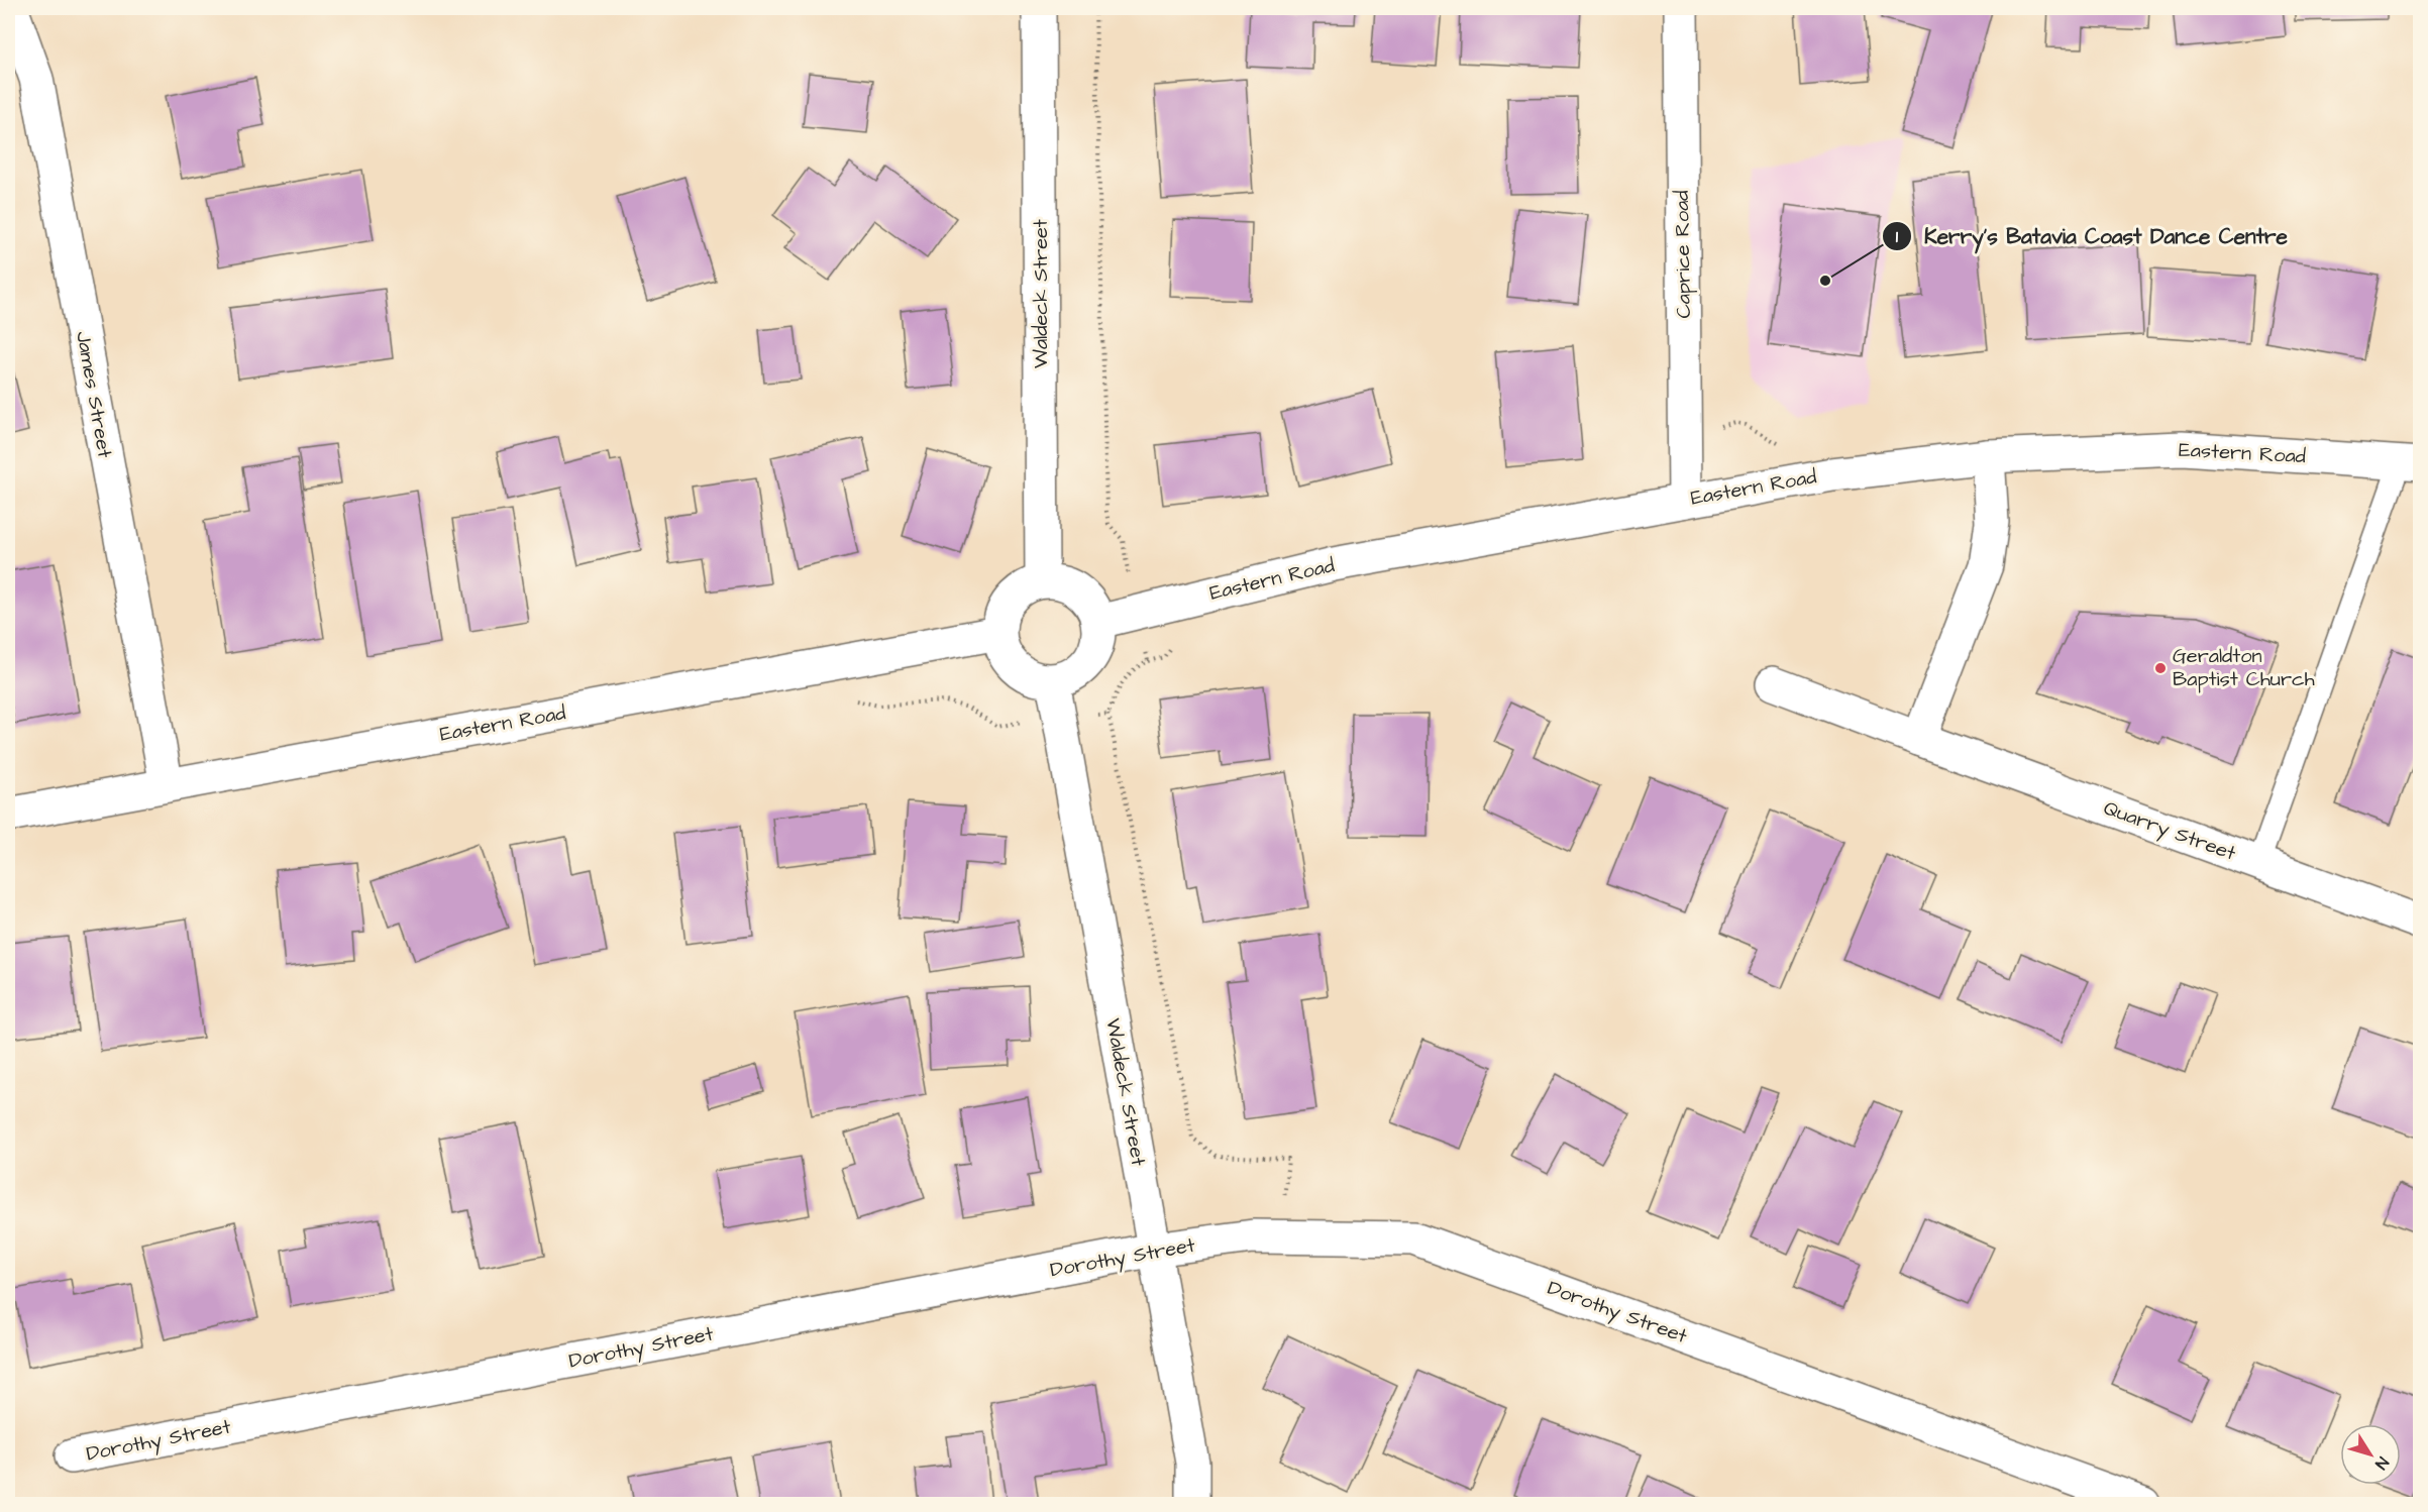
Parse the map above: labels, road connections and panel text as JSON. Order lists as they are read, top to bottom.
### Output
{
  "streets": {
    "street": [
      "Caprice Road",
      "Waldeck Street",
      "James Street",
      "Eastern Road",
      "Quarry Street",
      "Dorothy Street"
    ]
  },
  "crossings": [
    ["Caprice Road", "Eastern Road"],
    ["Waldeck Street", "Eastern Road"],
    ["Waldeck Street", "Dorothy Street"],
    ["James Street", "Eastern Road"]
  ],
  "places": ["Kerry's Batavia Coast Dance Centre", "Geraldton Baptist Church"],
  "north": "bottom right"
}
